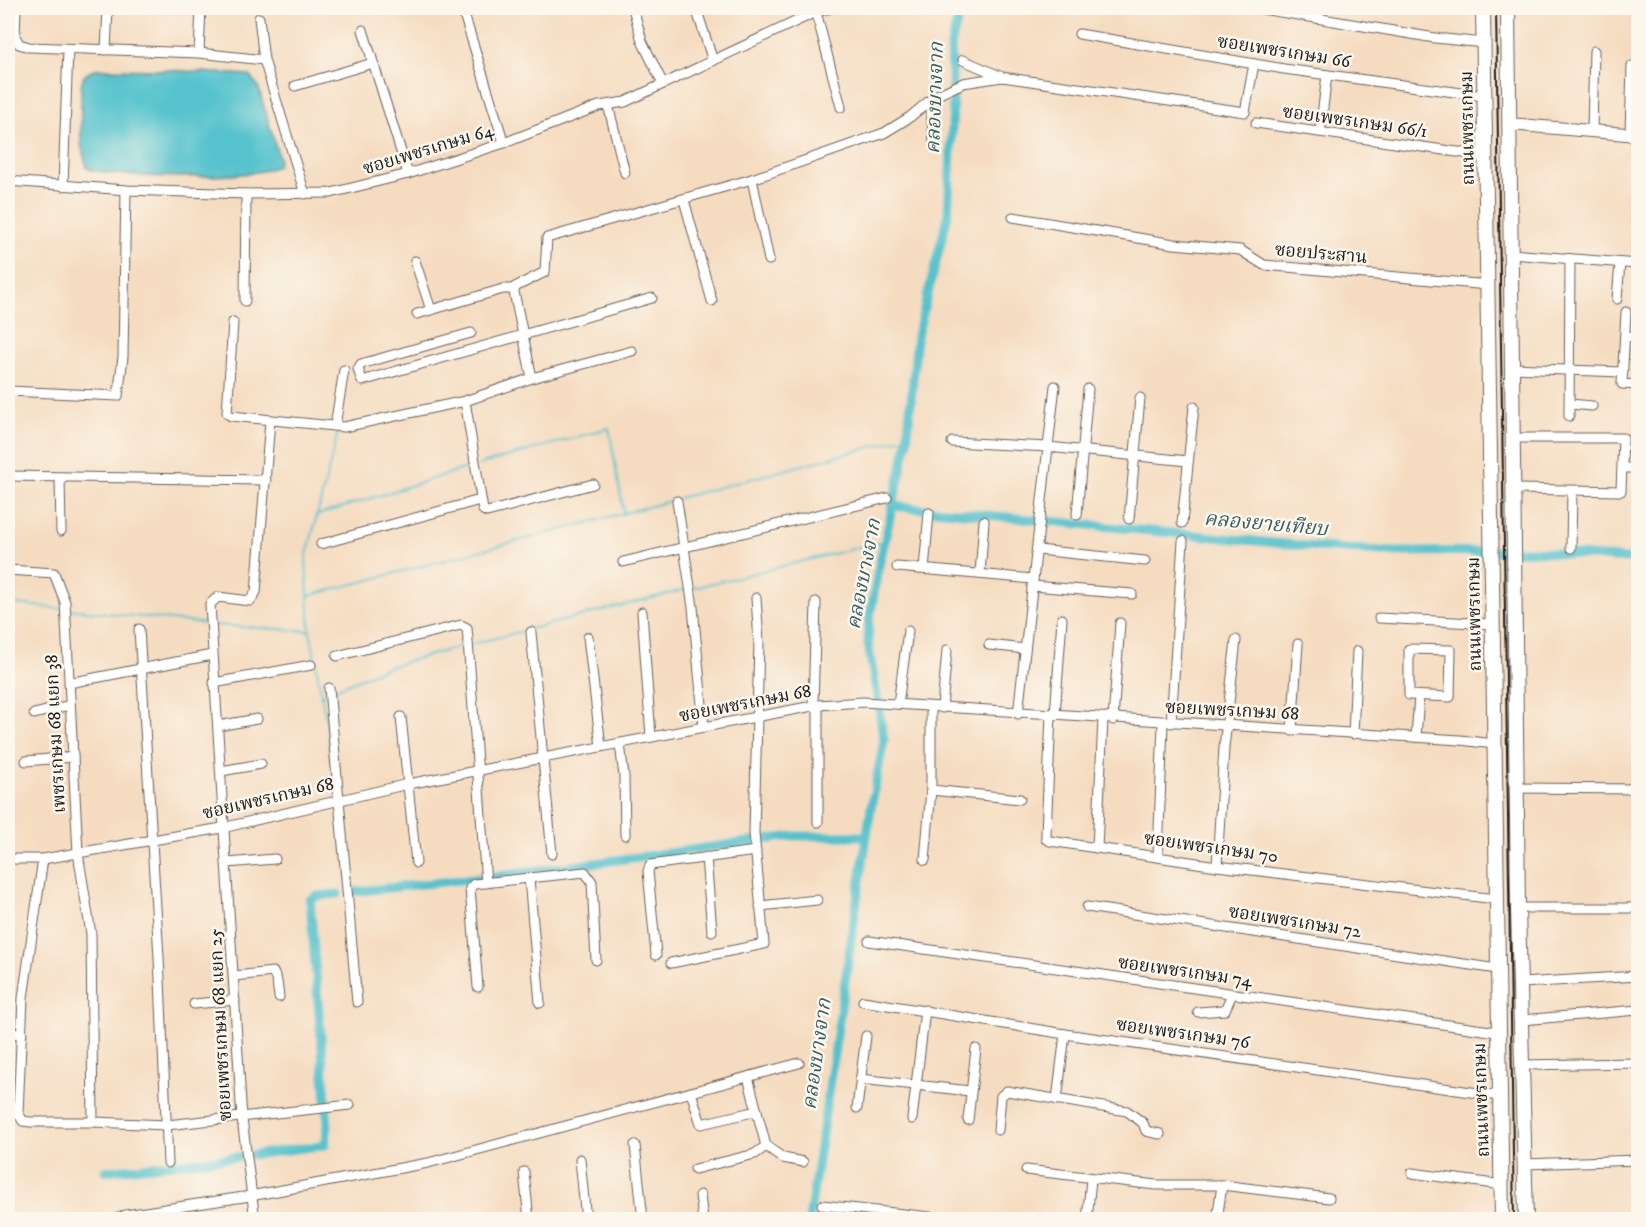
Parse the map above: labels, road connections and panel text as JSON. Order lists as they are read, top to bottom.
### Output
{
  "streets": {
    "main road": ["ถนนเพชรเกษม"],
    "street": [
      "ซอยเพชรเกษม 66",
      "ซอยเพชรเกษม 66/1",
      "ซอยเพชรเกษม 64",
      "ซอยประสาน",
      "ซอยเพชรเกษม 68",
      "เพชรเกษม 68 แยก 38",
      "ซอยเพชรเกษม 70",
      "ซอยเพชรเกษม 72",
      "ซอยเพชรเกษม 74",
      "ซอยเพชรเกษม 68 แยก 25",
      "ซอยเพชรเกษม 76"
    ]
  },
  "crossings": [
    ["ซอยเพชรเกษม 66", "ถนนเพชรเกษม"],
    ["ซอยเพชรเกษม 66/1", "ถนนเพชรเกษม"],
    ["ถนนเพชรเกษม", "ซอยประสาน"],
    ["ถนนเพชรเกษม", "ซอยเพชรเกษม 68"],
    ["ถนนเพชรเกษม", "ซอยเพชรเกษม 70"],
    ["ถนนเพชรเกษม", "ซอยเพชรเกษม 72"],
    ["ถนนเพชรเกษม", "ซอยเพชรเกษม 74"],
    ["ถนนเพชรเกษม", "ซอยเพชรเกษม 76"],
    ["ซอยเพชรเกษม 68", "เพชรเกษม 68 แยก 38"],
    ["ซอยเพชรเกษม 68", "ซอยเพชรเกษม 70"],
    ["ซอยเพชรเกษม 68", "ซอยเพชรเกษม 68 แยก 25"]
  ],
  "water": ["คลองบางจาก", "คลองยายเทียบ"]
}
